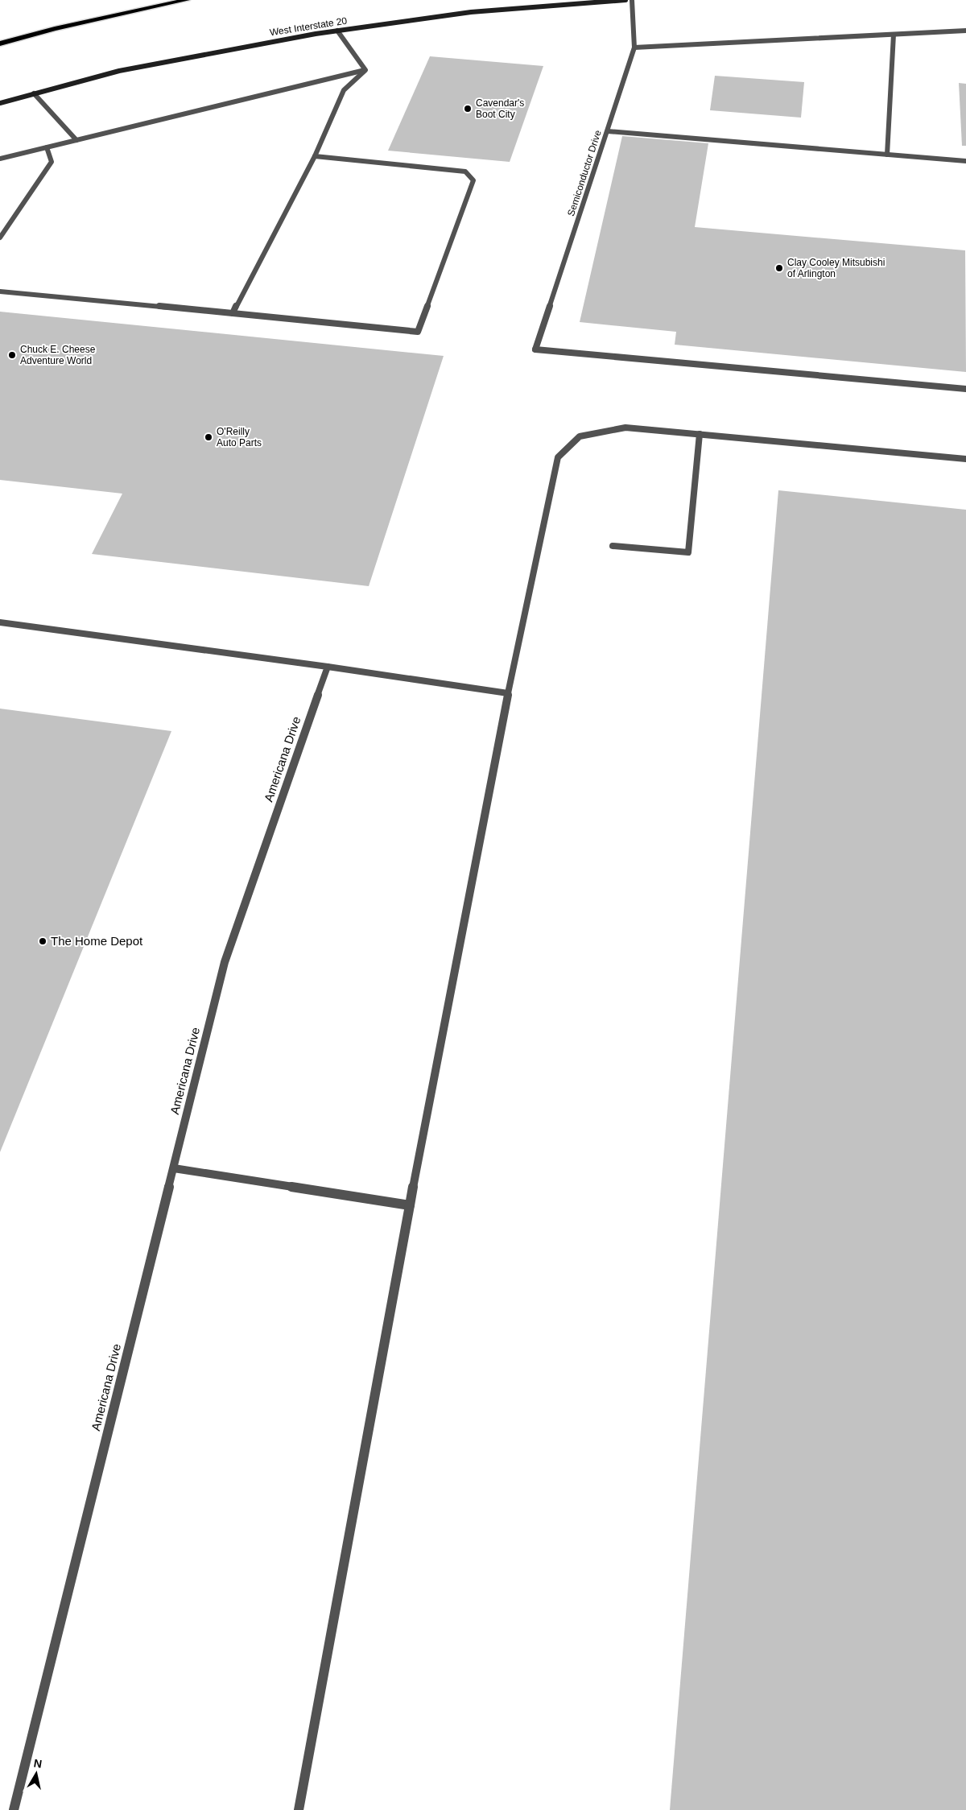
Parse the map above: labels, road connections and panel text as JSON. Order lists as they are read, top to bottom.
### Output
{
  "streets": {
    "main road": ["West Interstate 20"],
    "street": ["Semiconductor Drive", "Americana Drive"]
  },
  "places": [
    "Cavendar's Boot City",
    "Clay Cooley Mitsubishi of Arlington",
    "Chuck E. Cheese Adventure World",
    "O'Reilly Auto Parts",
    "The Home Depot"
  ],
  "north": "top"
}
